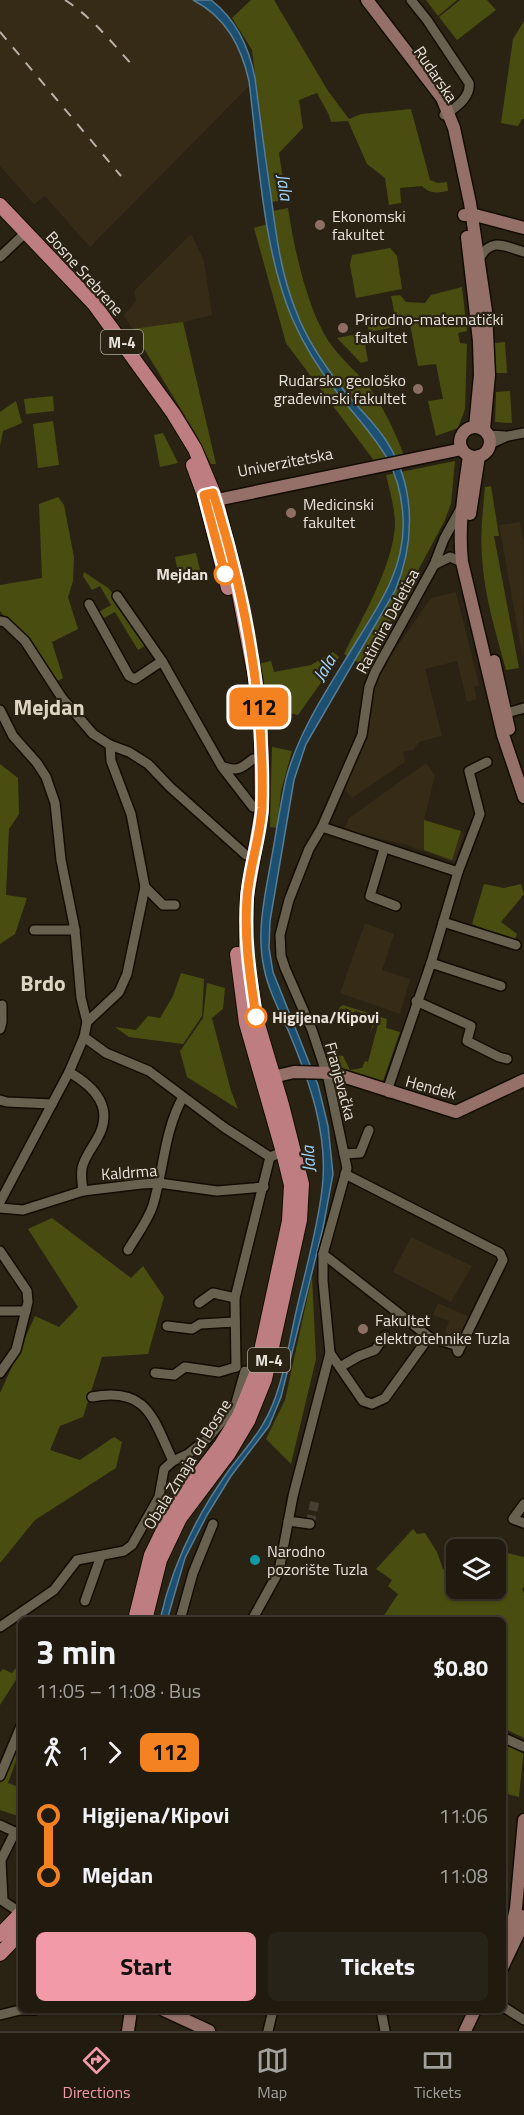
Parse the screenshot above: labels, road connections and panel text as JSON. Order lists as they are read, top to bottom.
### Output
{
  "streets": {
    "main road": [
      "Rudarska",
      "Bosne Srebrene",
      "M-4",
      "Univerzitetska",
      "Hendek",
      "Obala Zmaja od Bosne"
    ],
    "street": ["Ratimira Deletisa", "Franjevačka", "Kaldrma"]
  },
  "crossings": [
    ["Bosne Srebrene", "Univerzitetska"],
    ["Bosne Srebrene", "Obala Zmaja od Bosne"],
    ["Ratimira Deletisa", "Franjevačka"],
    ["Franjevačka", "Hendek"],
    ["Hendek", "Obala Zmaja od Bosne"]
  ],
  "districts": ["Mejdan", "Brdo"],
  "water": ["Jala"],
  "places": [
    "Ekonomski fakultet",
    "Prirodno-matematički fakultet",
    "Rudarsko geološko građevinski fakultet",
    "Medicinski fakultet",
    "Mejdan",
    "Higijena/Kipovi",
    "Fakultet elektrotehnike Tuzla",
    "Narodno pozorište Tuzla"
  ],
  "lines": ["bus line 112"],
  "page": {
    "on_map": "112",
    "heading": ["3 min", "11:05 – 11:08 · Bus", "$0.80"],
    "legs": ["1", "112"],
    "list": [
      {
        "name": "Higijena/Kipovi",
        "value": "11:06"
      },
      {
        "name": "Mejdan",
        "value": "11:08"
      }
    ],
    "buttons": ["Start", "Tickets"],
    "tabs": ["Directions", "Map", "Tickets"]
  }
}
